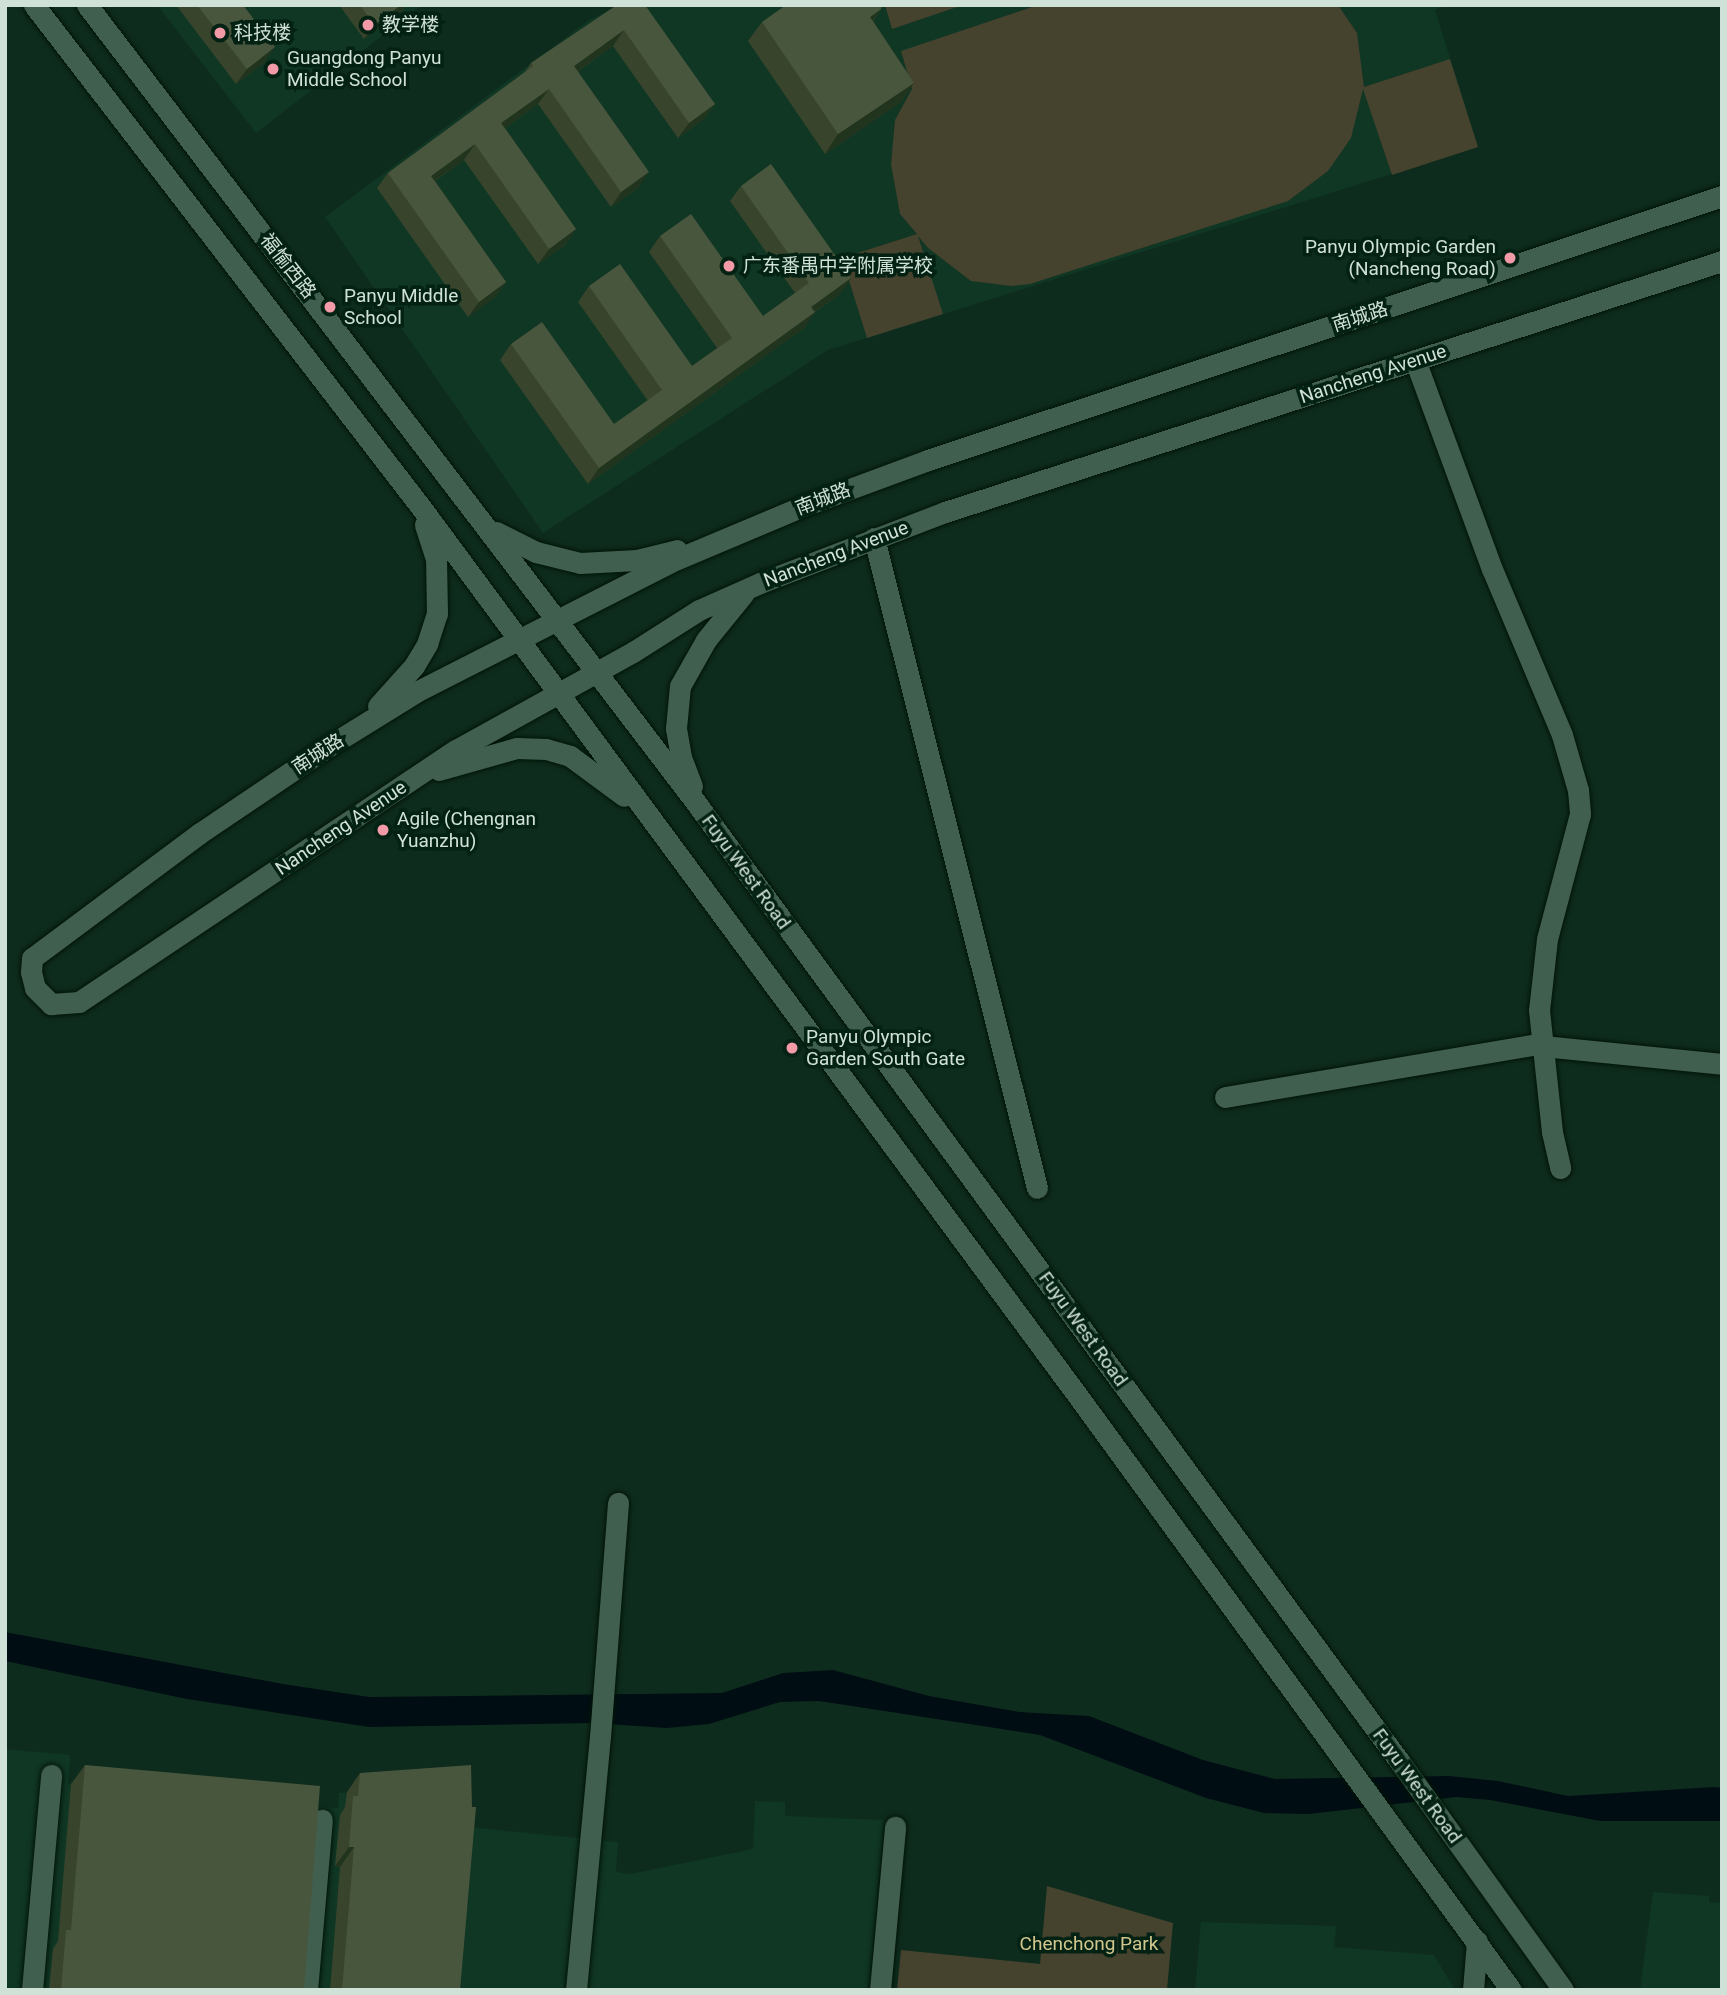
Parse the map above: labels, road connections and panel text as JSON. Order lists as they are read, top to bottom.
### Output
{
  "streets": {
    "street": [
      "福愉西路",
      "南城路",
      "Nancheng Avenue",
      "Fuyu West Road"
    ]
  },
  "crossings": [
    ["福愉西路", "南城路"],
    ["福愉西路", "Fuyu West Road"],
    ["南城路", "Nancheng Avenue"],
    ["南城路", "Fuyu West Road"],
    ["Nancheng Avenue", "Fuyu West Road"]
  ],
  "parks": ["Chenchong Park"],
  "places": [
    "教学楼",
    "科技楼",
    "Guangdong Panyu Middle School",
    "Panyu Olympic Garden (Nancheng Road)",
    "广东番禺中学附属学校",
    "Panyu Middle School",
    "Agile (Chengnan Yuanzhu)",
    "Panyu Olympic Garden South Gate"
  ]
}
